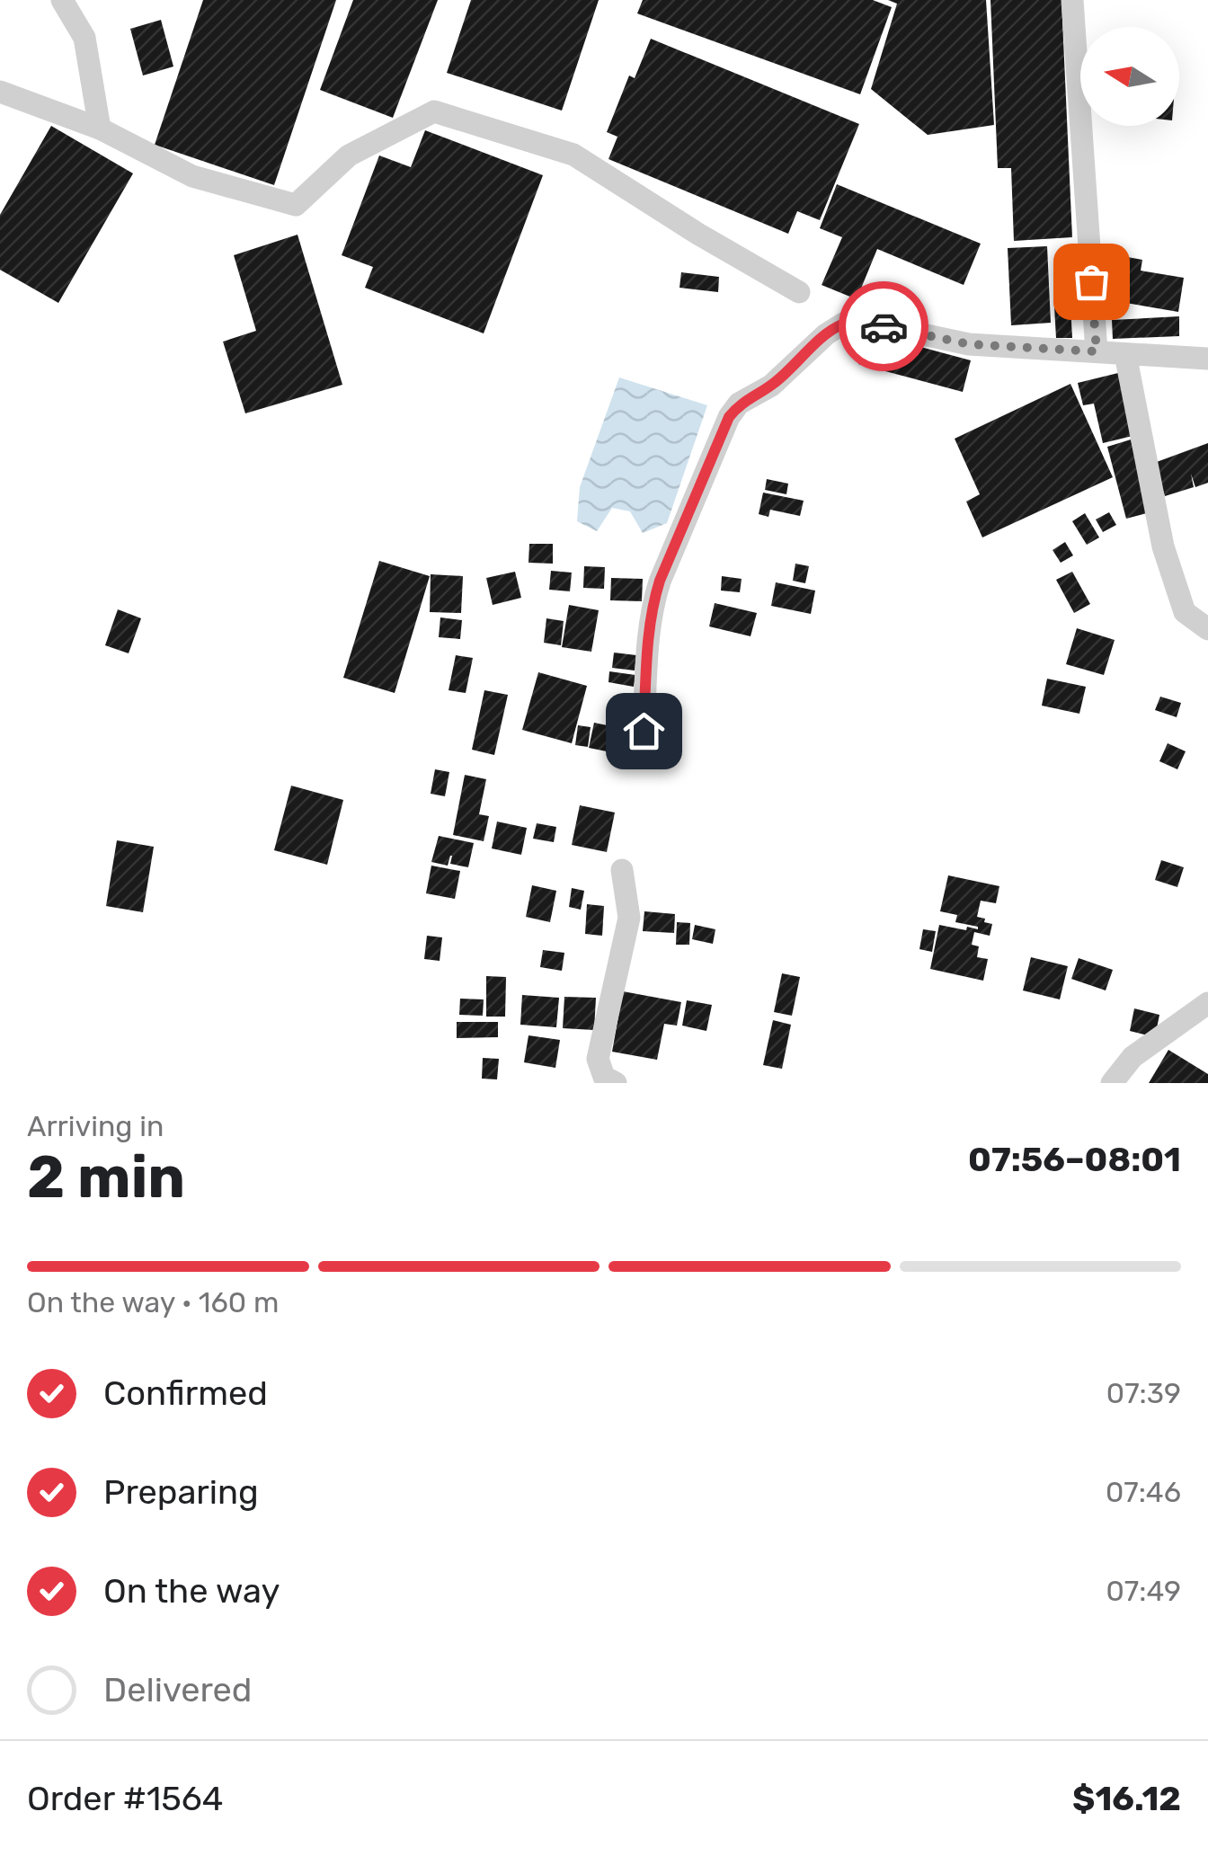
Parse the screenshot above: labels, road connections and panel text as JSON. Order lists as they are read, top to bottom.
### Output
{
  "north": "left",
  "page": {
    "heading": ["2 min", "Arriving in", "07:56–08:01"],
    "panel": ["Order #1564", "$16.12"],
    "bar": "On the way · 160 m",
    "list": [
      ["Confirmed", "07:39"],
      ["Preparing", "07:46"],
      ["On the way", "07:49"],
      "Delivered"
    ]
  }
}
